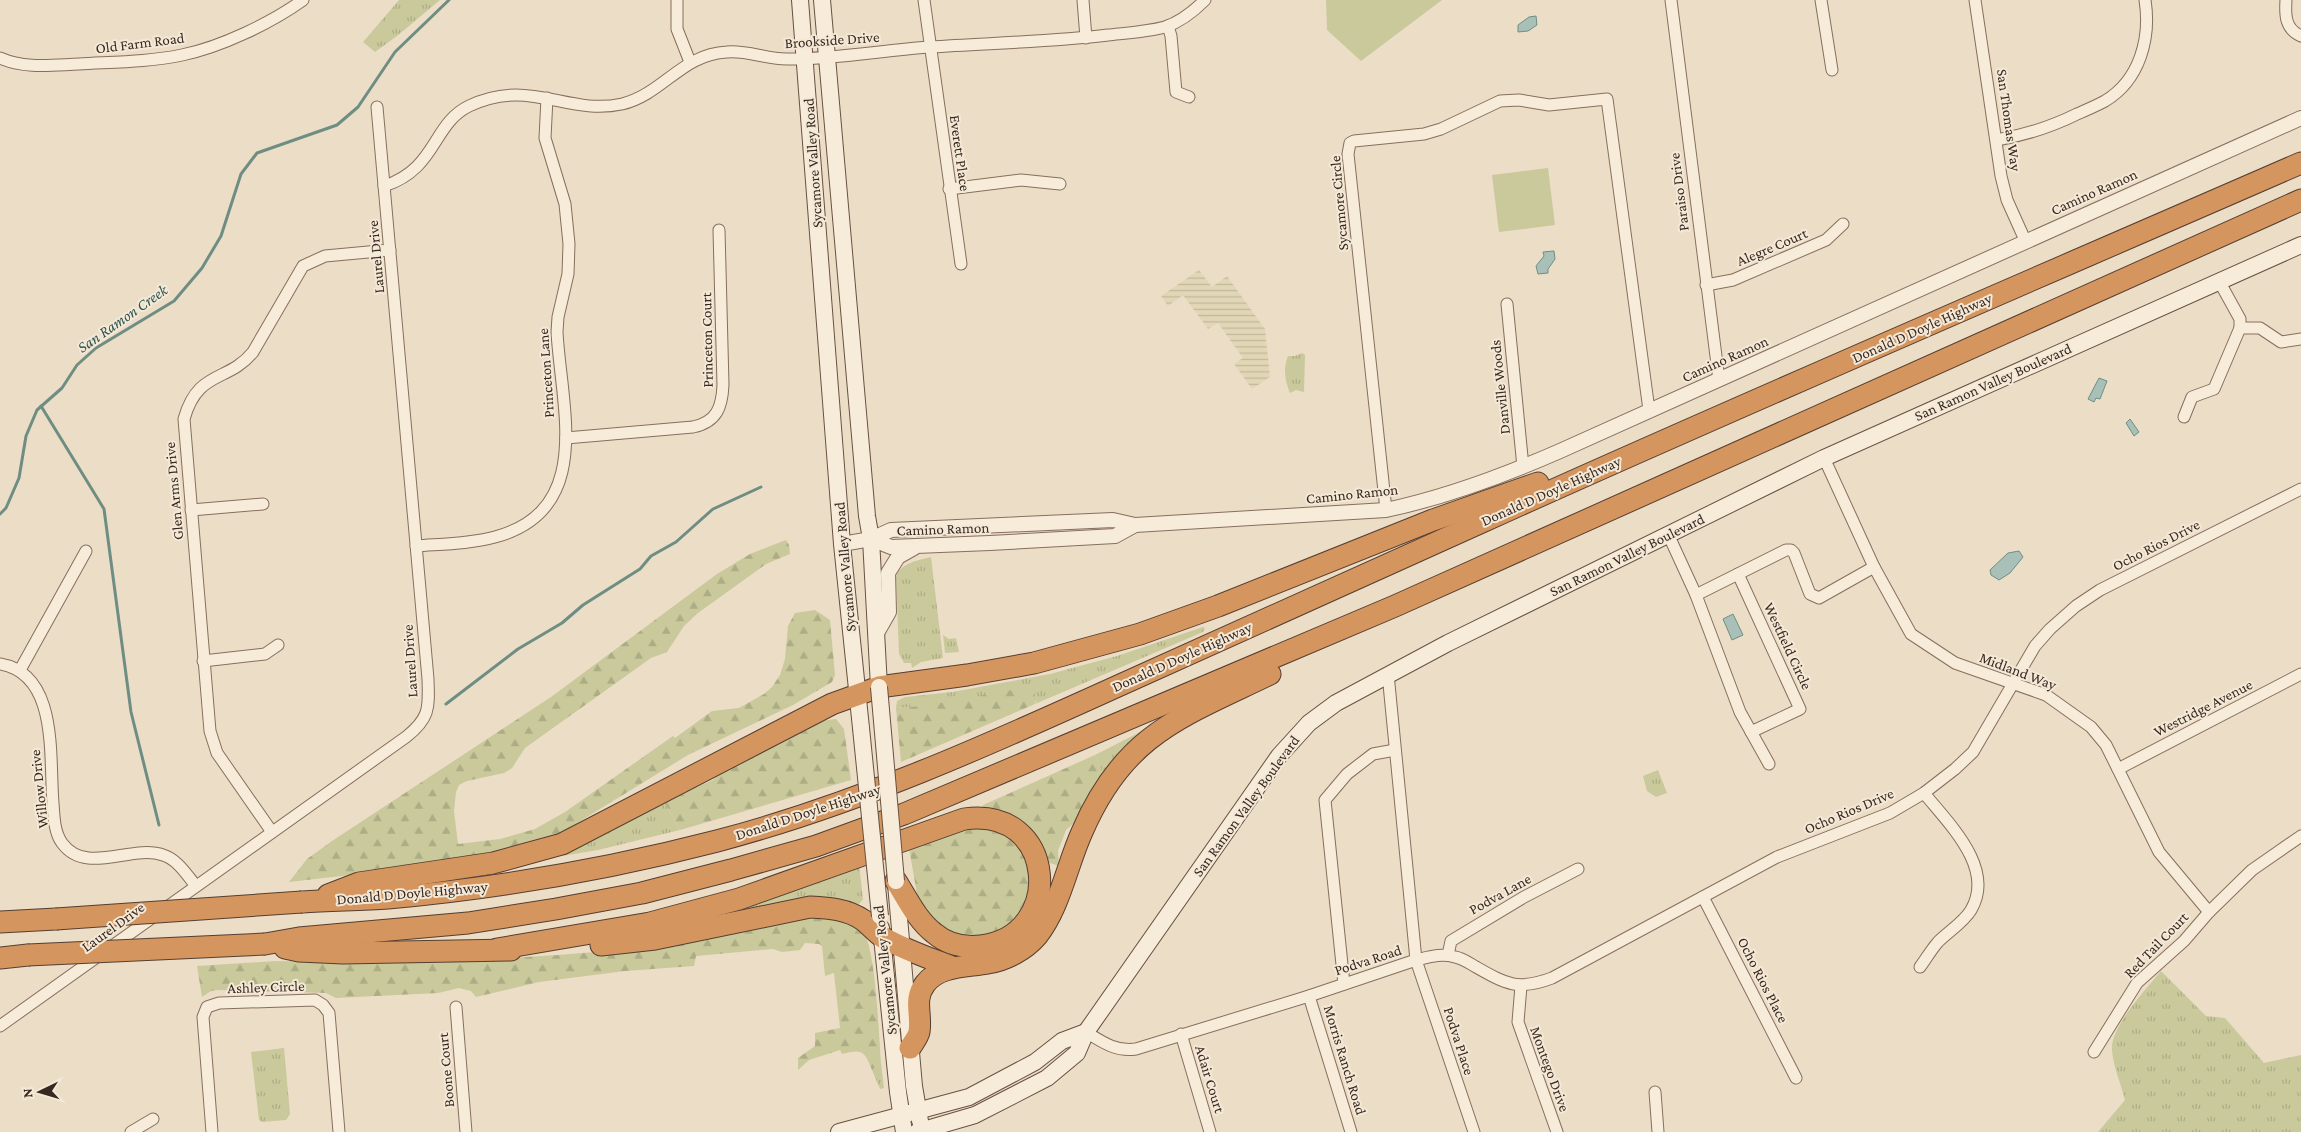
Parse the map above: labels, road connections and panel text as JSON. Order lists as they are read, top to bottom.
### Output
{
  "streets": {
    "highway": ["Donald D Doyle Highway"],
    "main road": ["Sycamore Valley Road", "San Ramon Valley Boulevard"],
    "street": [
      "Brookside Drive",
      "Old Farm Road",
      "San Thomas Way",
      "Everett Place",
      "Paraiso Drive",
      "Camino Ramon",
      "Sycamore Circle",
      "Alegre Court",
      "Laurel Drive",
      "Princeton Court",
      "Princeton Lane",
      "Danville Woods",
      "Glen Arms Drive",
      "Ocho Rios Drive",
      "Westfield Circle",
      "Midland Way",
      "Westridge Avenue",
      "Willow Drive",
      "Podva Lane",
      "Red Tail Court",
      "Podva Road",
      "Ocho Rios Place",
      "Ashley Circle",
      "Podva Place",
      "Morris Ranch Road",
      "Montego Drive",
      "Boone Court",
      "Adair Court"
    ]
  },
  "crossings": [
    ["Brookside Drive", "Everett Place"],
    ["Brookside Drive", "Sycamore Valley Road"],
    ["Brookside Drive", "Laurel Drive"],
    ["Brookside Drive", "Princeton Lane"],
    ["San Thomas Way", "Camino Ramon"],
    ["Sycamore Valley Road", "Camino Ramon"],
    ["Sycamore Valley Road", "San Ramon Valley Boulevard"],
    ["Paraiso Drive", "Camino Ramon"],
    ["Paraiso Drive", "Alegre Court"],
    ["Camino Ramon", "Sycamore Circle"],
    ["Camino Ramon", "Danville Woods"],
    ["Laurel Drive", "Princeton Lane"],
    ["Laurel Drive", "Glen Arms Drive"],
    ["Laurel Drive", "Willow Drive"],
    ["Princeton Court", "Princeton Lane"],
    ["San Ramon Valley Boulevard", "Midland Way"],
    ["San Ramon Valley Boulevard", "Podva Road"],
    ["Ocho Rios Drive", "Midland Way"],
    ["Ocho Rios Drive", "Ocho Rios Place"],
    ["Ocho Rios Drive", "Montego Drive"],
    ["Midland Way", "Westridge Avenue"],
    ["Midland Way", "Red Tail Court"],
    ["Podva Road", "Podva Place"],
    ["Podva Road", "Morris Ranch Road"],
    ["Podva Road", "Adair Court"]
  ],
  "water": ["San Ramon Creek"],
  "north": "left"
}
